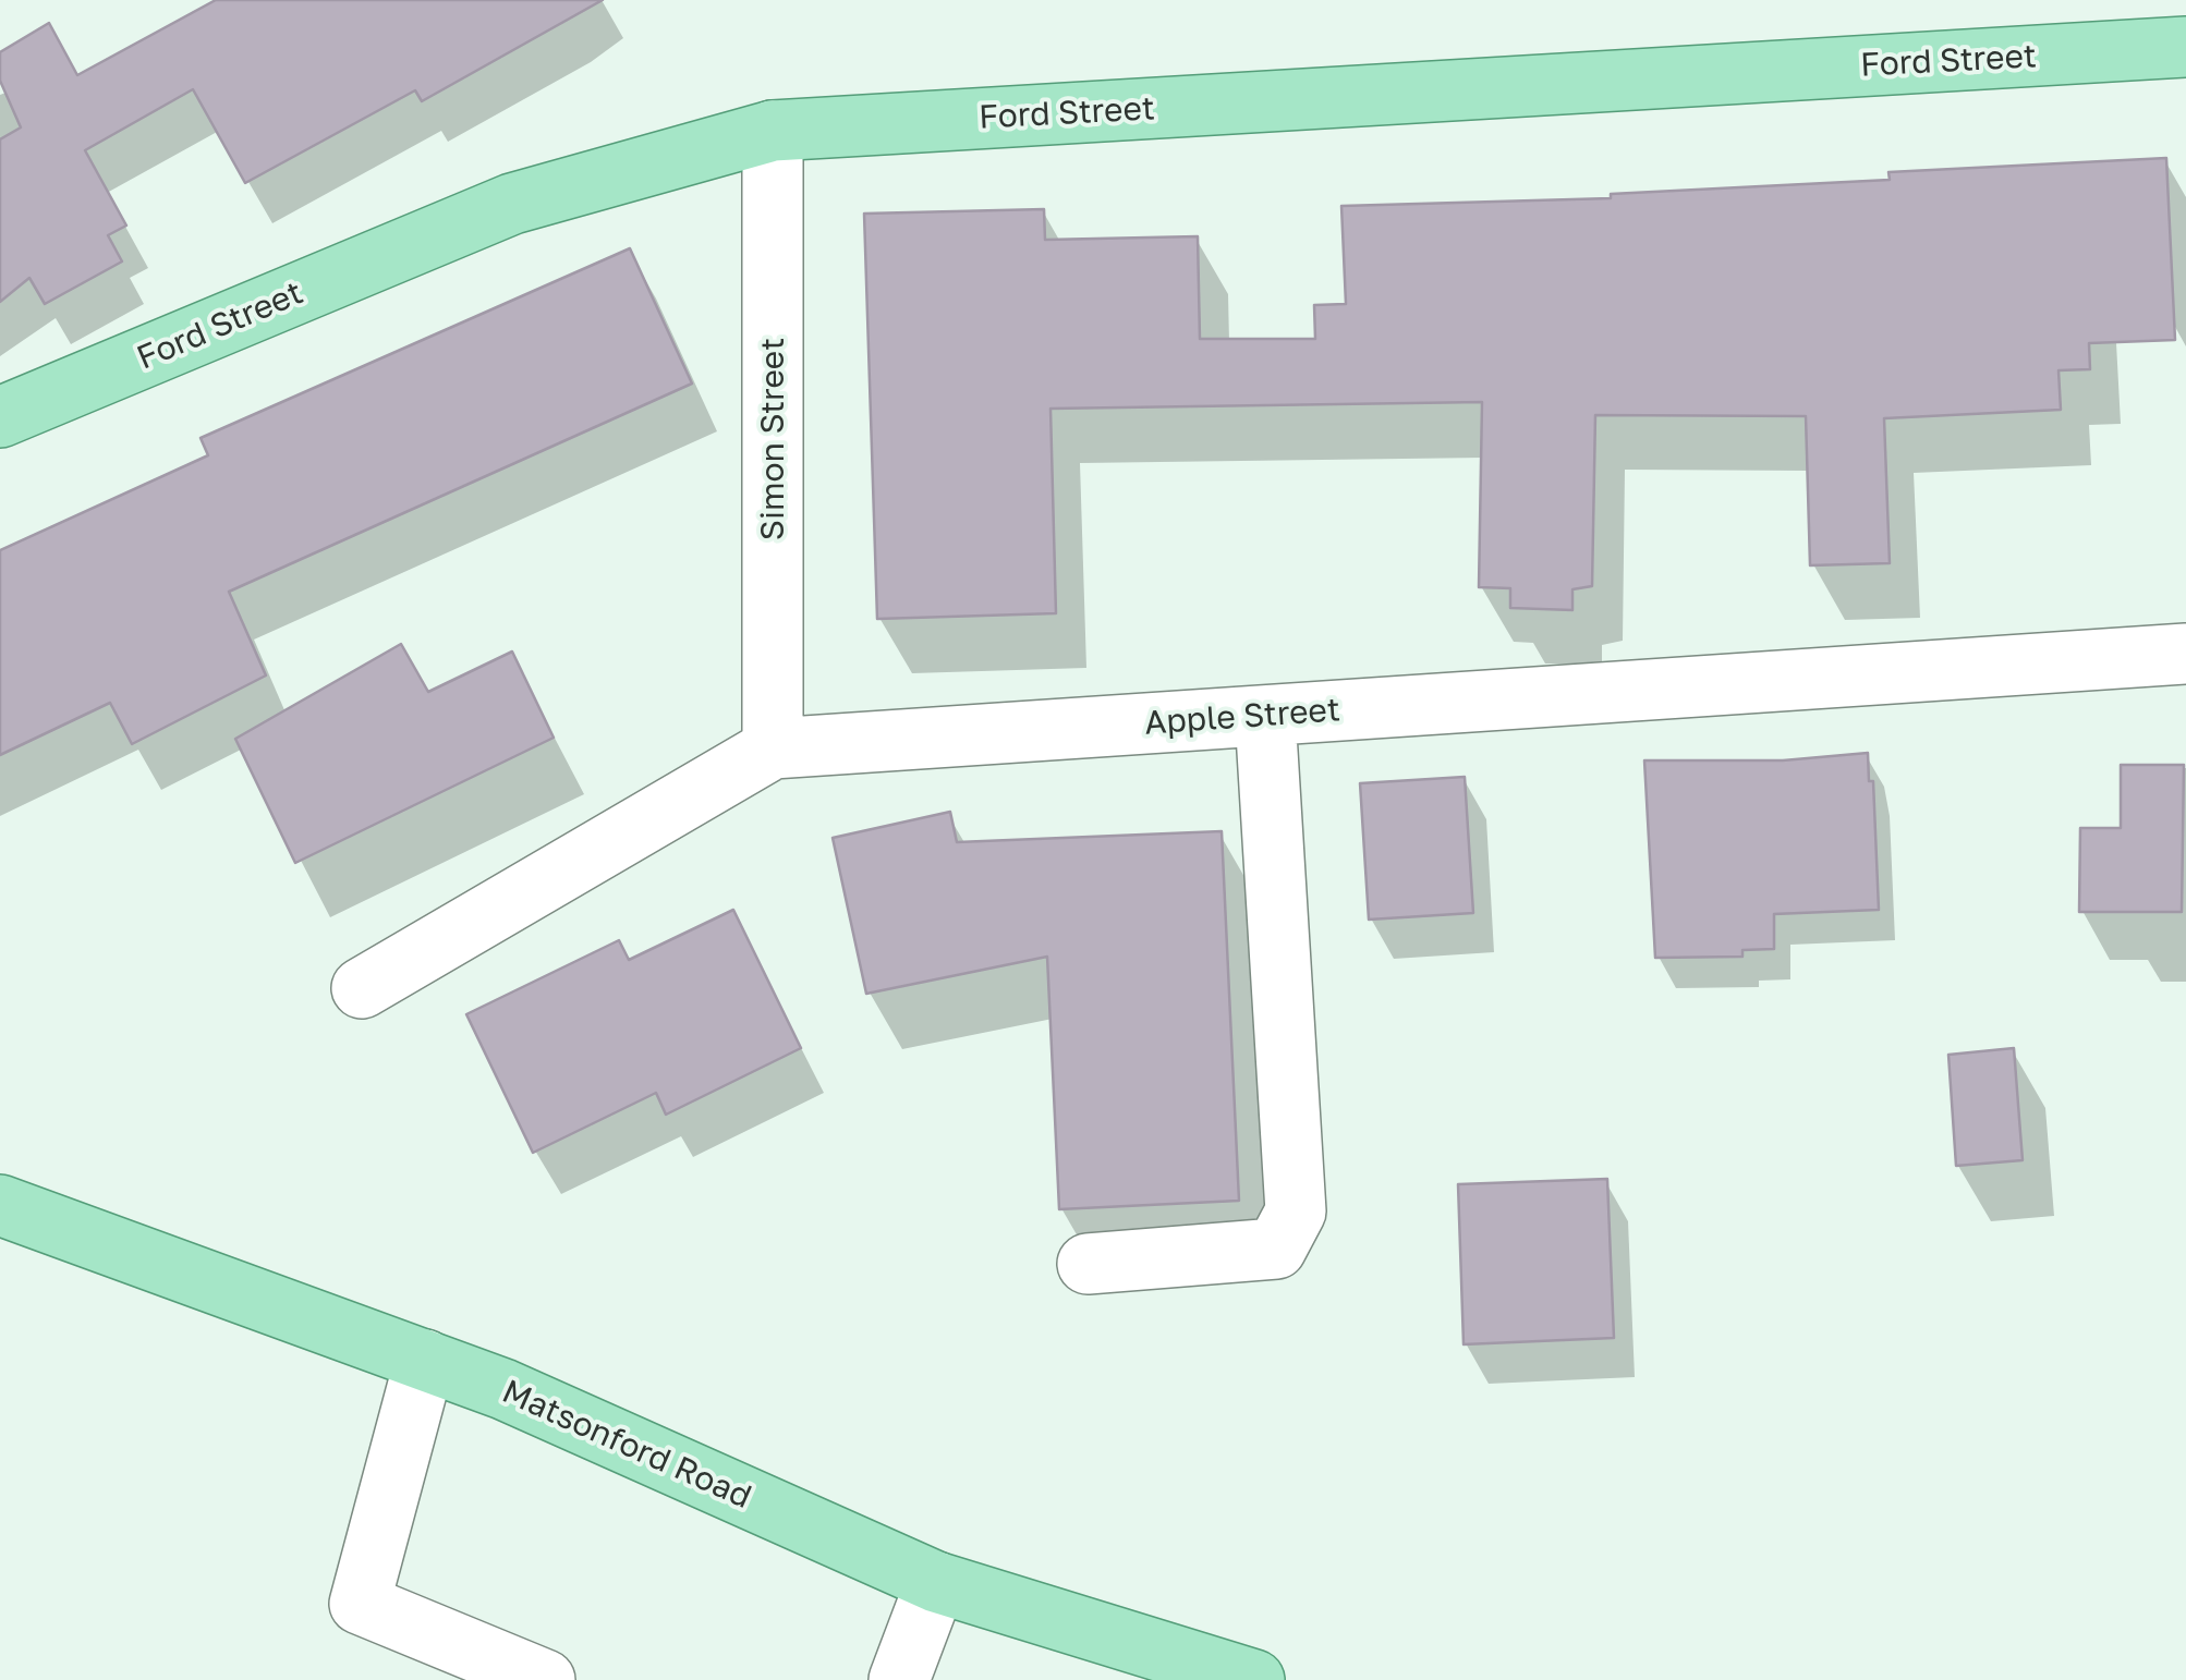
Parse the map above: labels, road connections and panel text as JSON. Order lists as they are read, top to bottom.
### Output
{
  "streets": {
    "main road": ["Ford Street", "Matsonford Road"],
    "street": ["Simon Street", "Apple Street"]
  },
  "crossings": [
    ["Ford Street", "Simon Street"],
    ["Simon Street", "Apple Street"]
  ]
}
